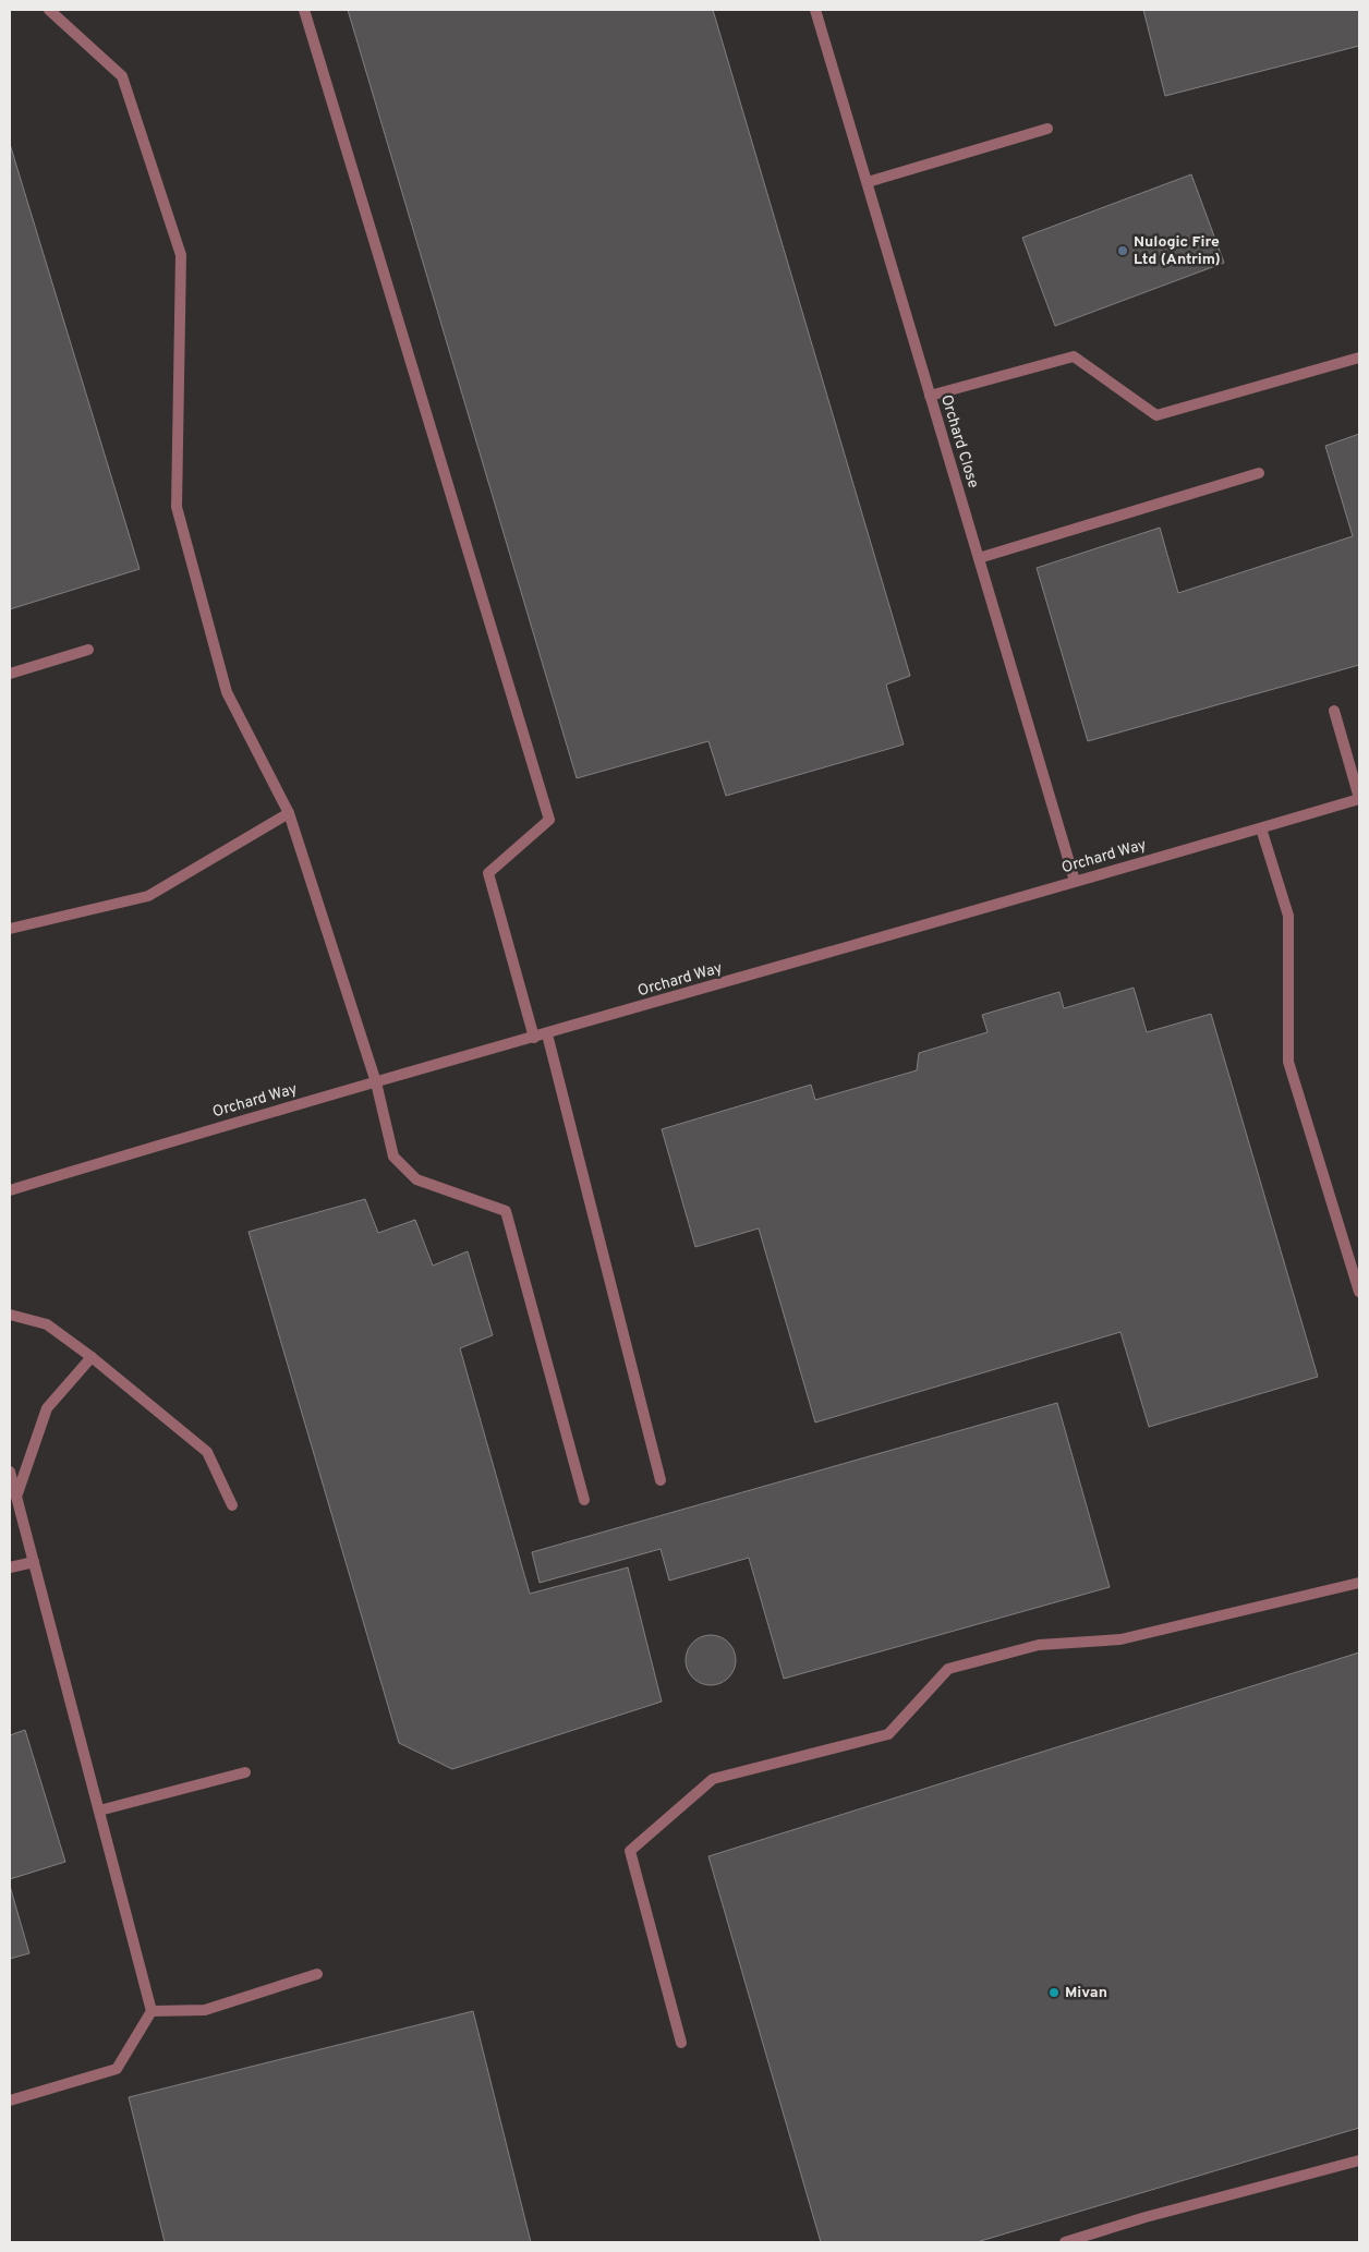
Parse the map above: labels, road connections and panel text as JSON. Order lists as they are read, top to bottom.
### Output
{
  "streets": {
    "street": ["Orchard Close", "Orchard Way"]
  },
  "crossings": [
    ["Orchard Close", "Orchard Way"]
  ],
  "places": ["Nulogic Fire Ltd (Antrim)", "Mivan"]
}
